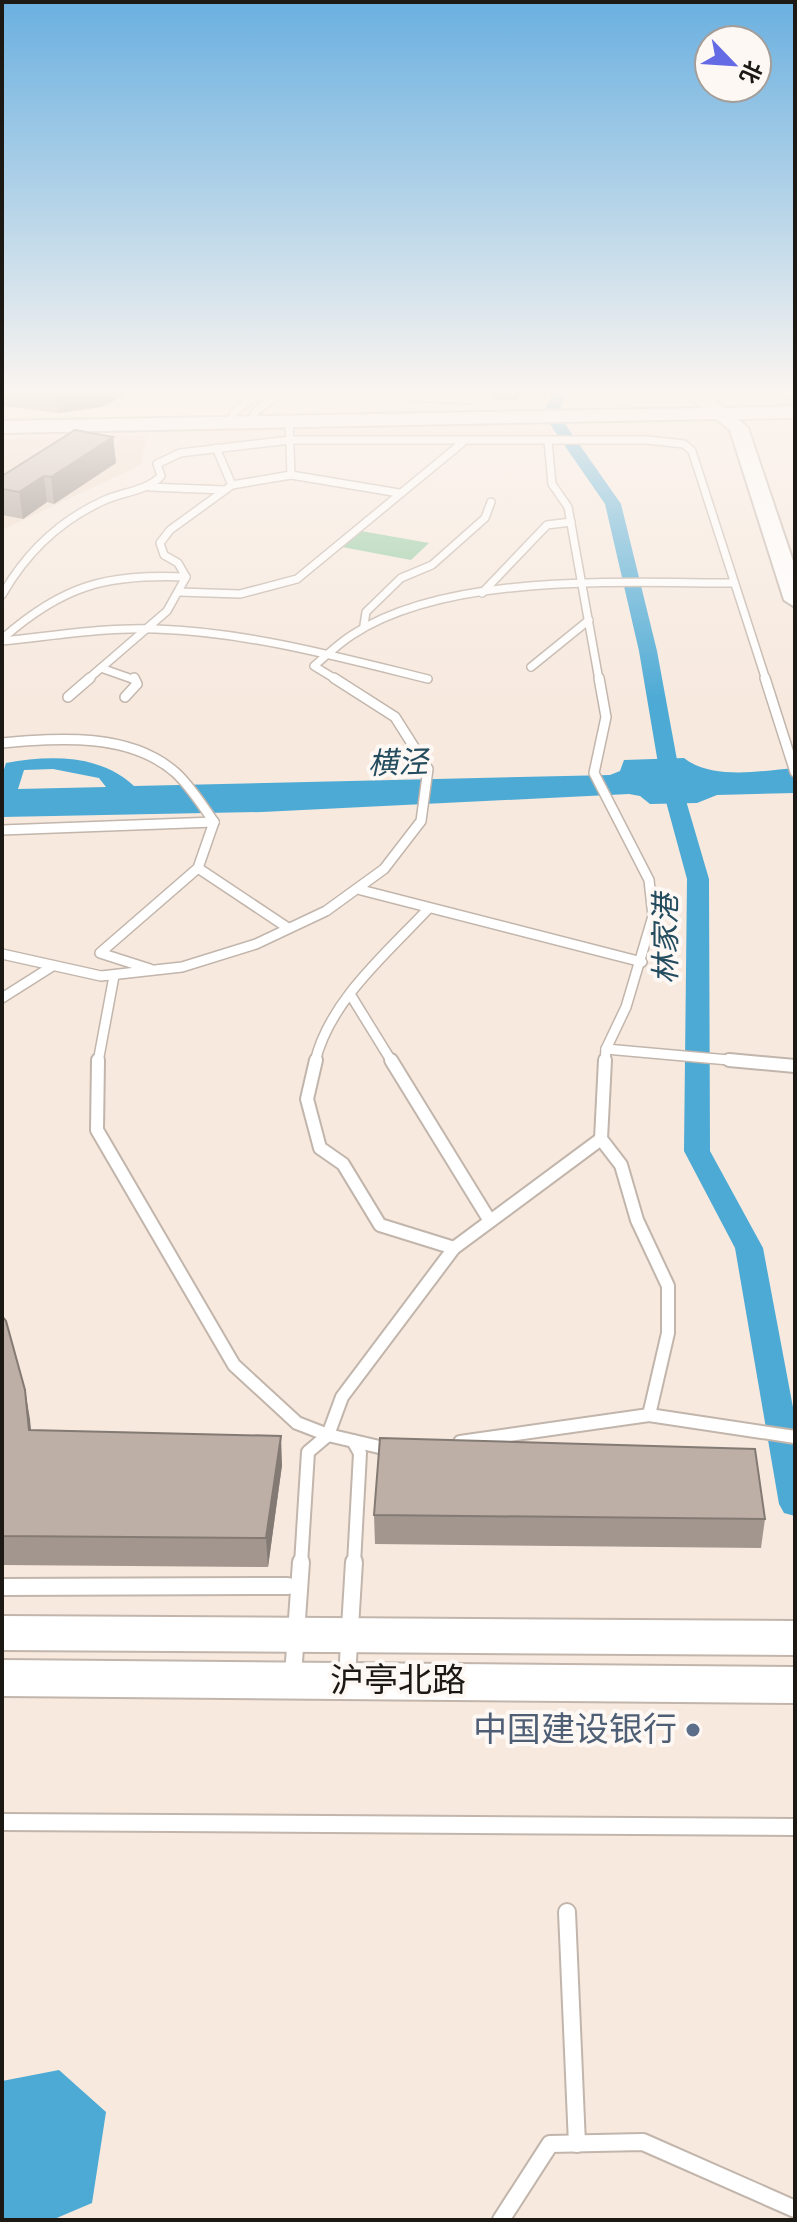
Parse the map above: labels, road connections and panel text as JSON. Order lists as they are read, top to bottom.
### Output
{
  "streets": {
    "street": ["沪亭北路"]
  },
  "water": ["横泾", "林家港"],
  "places": ["中国建设银行"],
  "north": "bottom right"
}
